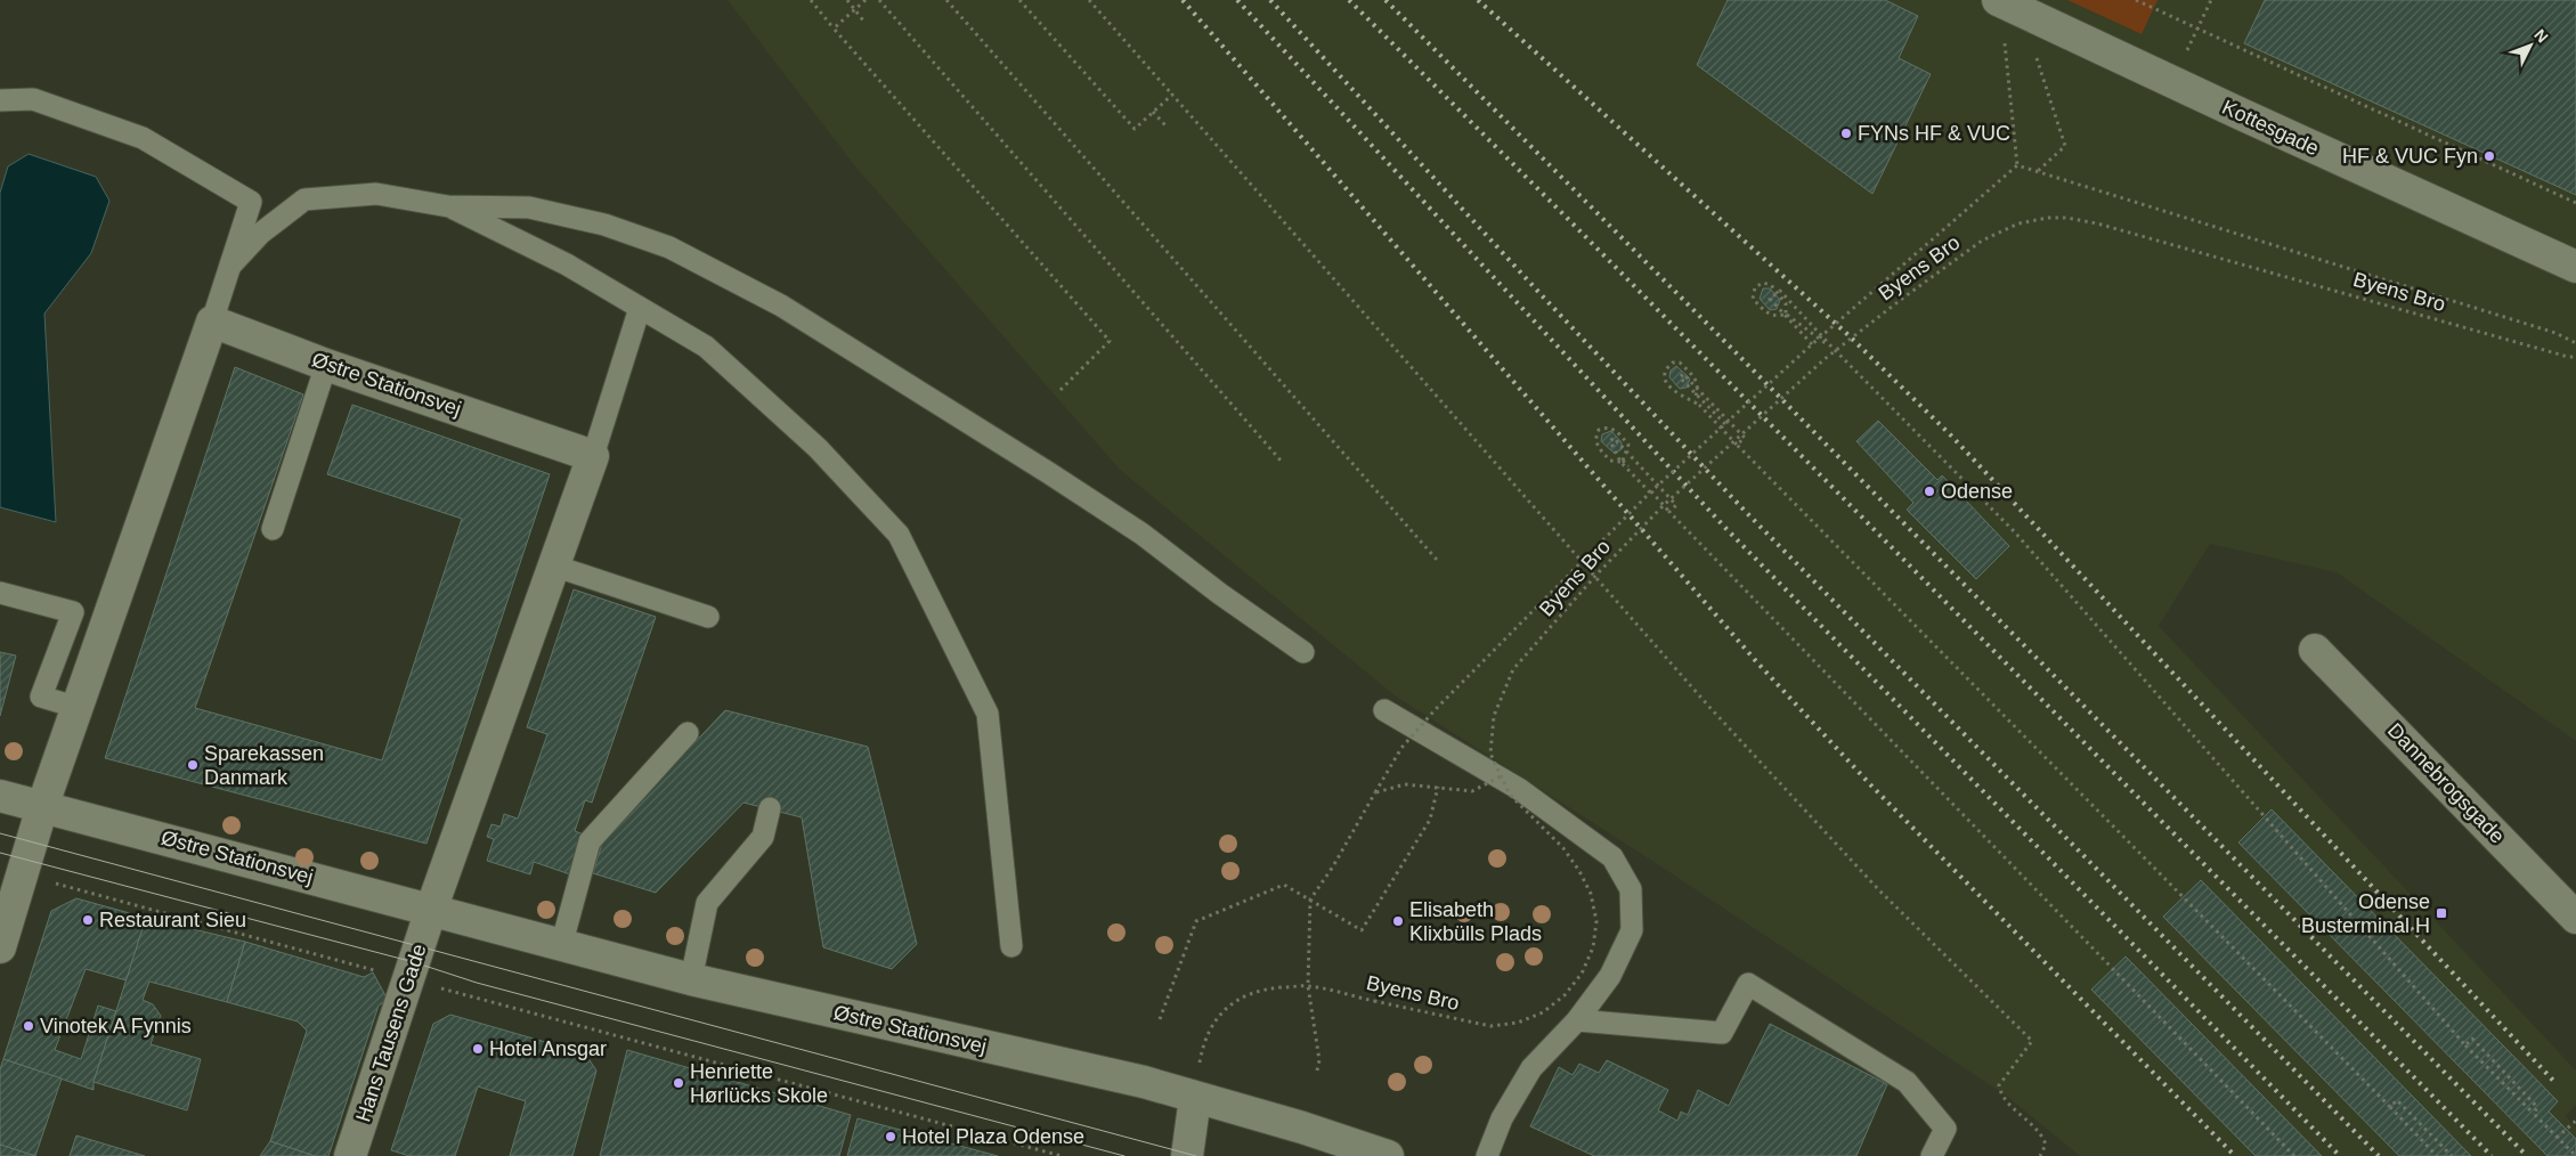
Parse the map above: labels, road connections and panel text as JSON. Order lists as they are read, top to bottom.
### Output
{
  "streets": {
    "street": [
      "Kottesgade",
      "Østre Stationsvej",
      "Dannebrogsgade",
      "Hans Tausens Gade"
    ],
    "path": ["Byens Bro"]
  },
  "crossings": [
    ["Byens Bro", "Østre Stationsvej"],
    ["Østre Stationsvej", "Hans Tausens Gade"]
  ],
  "places": {
    "other": [
      "FYNs HF & VUC",
      "HF & VUC Fyn",
      "Odense",
      "Sparekassen Danmark",
      "Restaurant Sieu",
      "Elisabeth Klixbülls Plads",
      "Vinotek A Fynnis",
      "Hotel Ansgar",
      "Henriette Hørlücks Skole",
      "Hotel Plaza Odense"
    ],
    "transit": ["Odense Busterminal H"]
  },
  "north": "top right"
}
